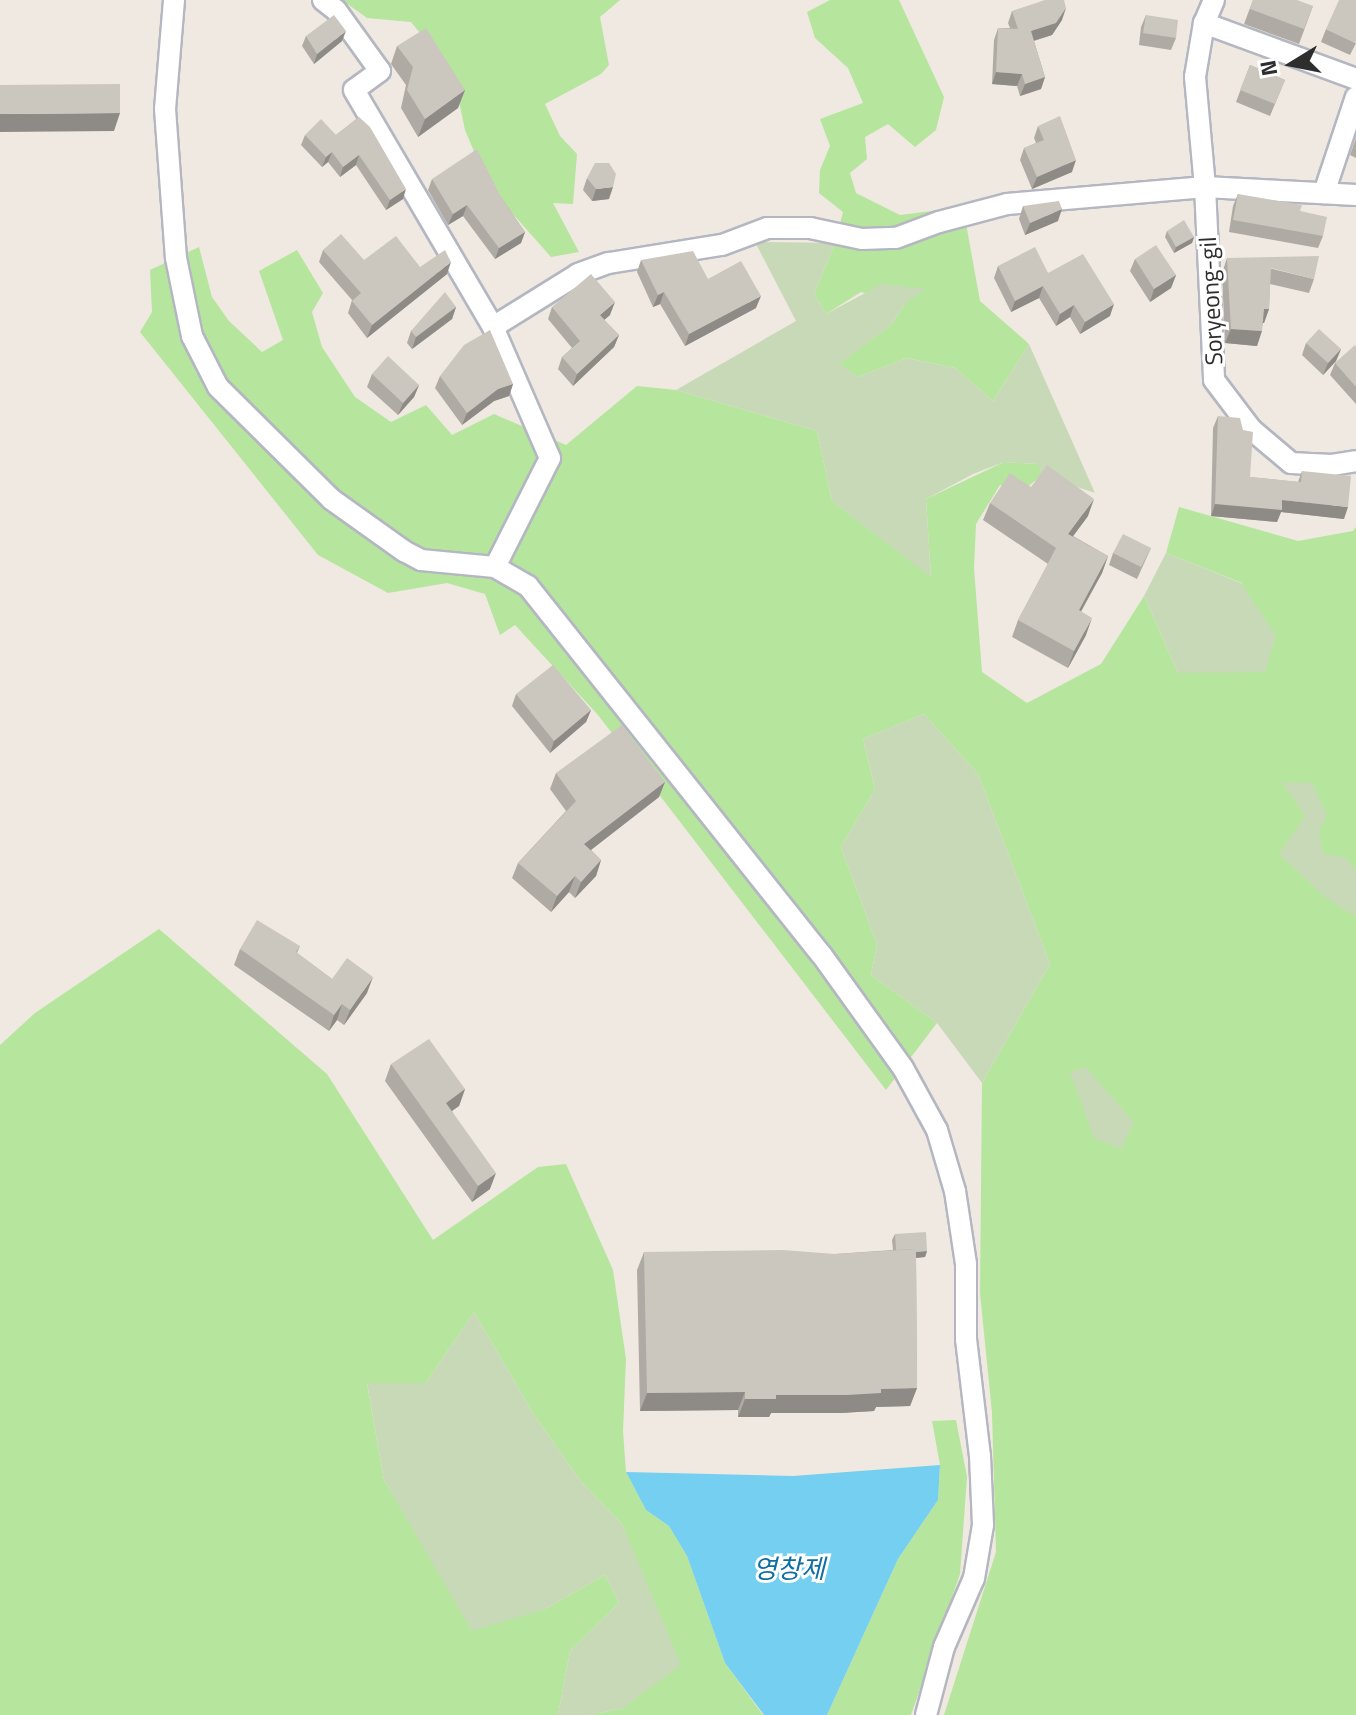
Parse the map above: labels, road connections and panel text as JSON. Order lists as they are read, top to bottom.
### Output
{
  "streets": {
    "street": ["Soryeong-gil"]
  },
  "water": ["영창제"],
  "north": "left"
}
